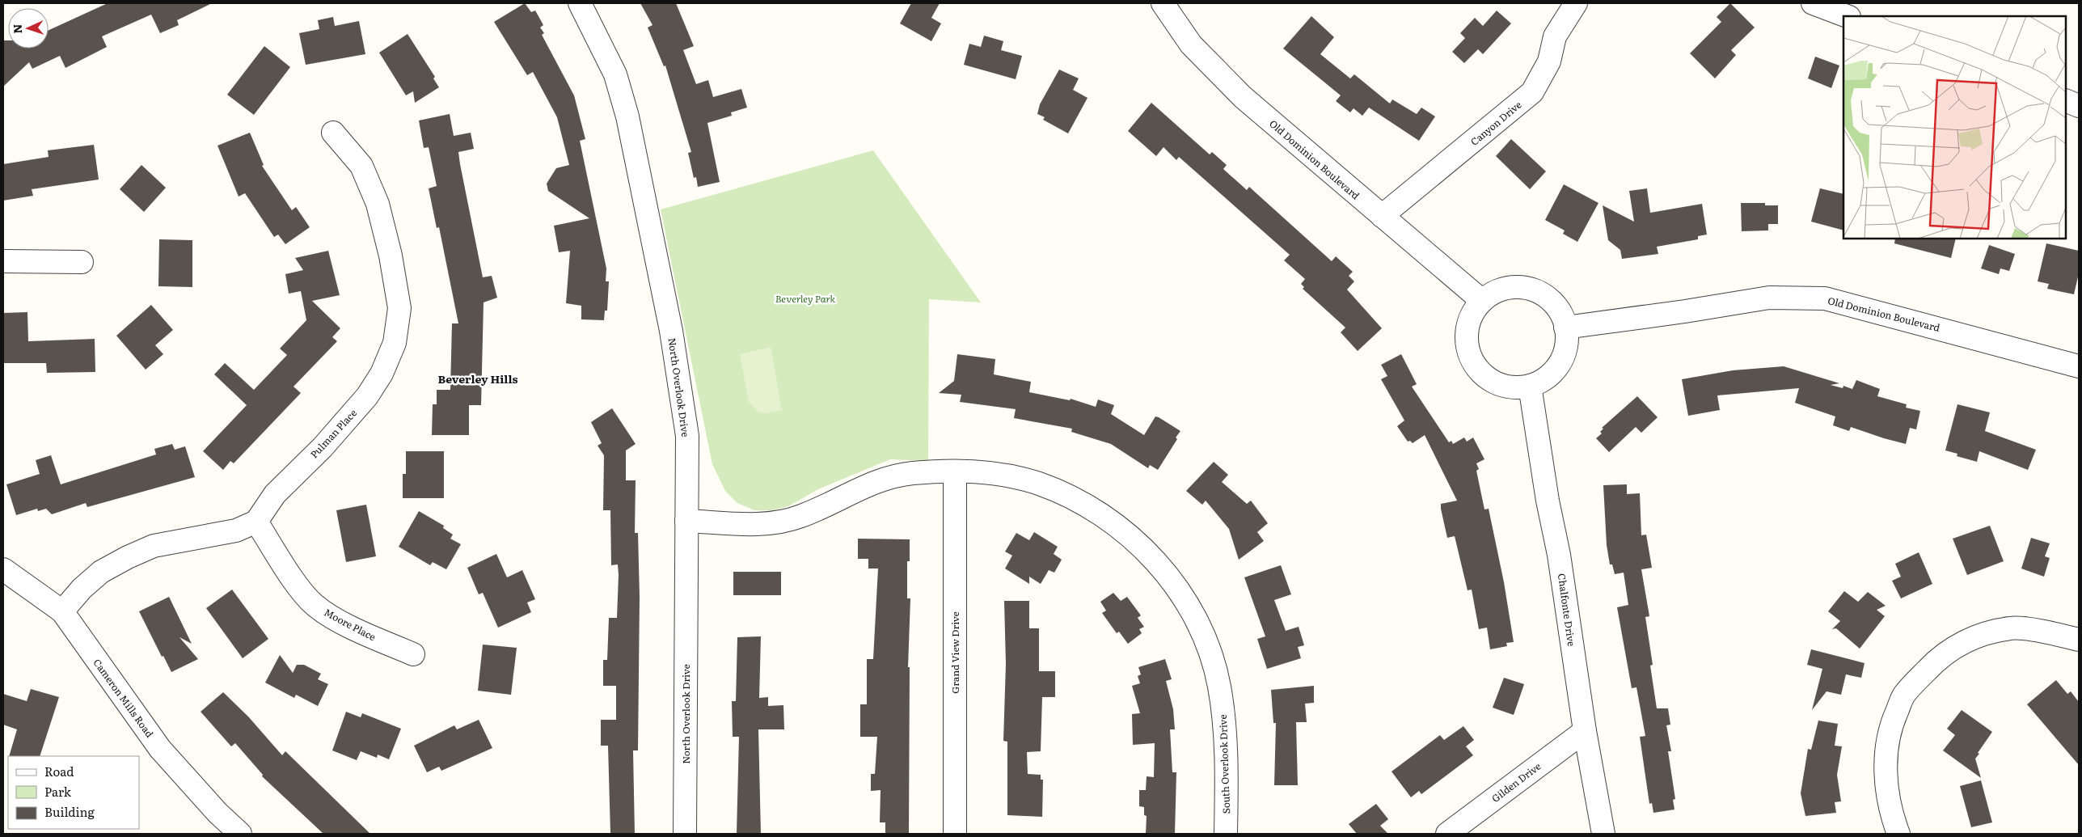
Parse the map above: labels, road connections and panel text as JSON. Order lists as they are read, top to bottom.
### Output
{
  "streets": {
    "street": [
      "Canyon Drive",
      "Old Dominion Boulevard",
      "North Overlook Drive",
      "Pulman Place",
      "Chalfonte Drive",
      "Moore Place",
      "Grand View Drive",
      "Cameron Mills Road",
      "South Overlook Drive",
      "Gilden Drive"
    ]
  },
  "crossings": [
    ["Canyon Drive", "Old Dominion Boulevard"],
    ["Old Dominion Boulevard", "Chalfonte Drive"],
    ["North Overlook Drive", "South Overlook Drive"],
    ["Pulman Place", "Moore Place"],
    ["Chalfonte Drive", "Gilden Drive"],
    ["Grand View Drive", "South Overlook Drive"]
  ],
  "districts": ["Beverley Hills"],
  "parks": ["Beverley Park"],
  "legend": ["Road", "Park", "Building"],
  "north": "left"
}
